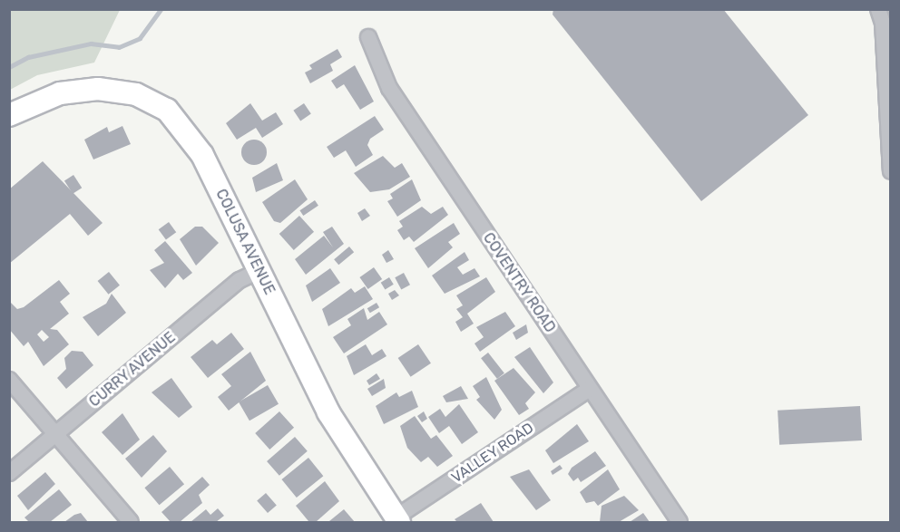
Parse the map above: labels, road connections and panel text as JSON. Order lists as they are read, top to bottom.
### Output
{
  "streets": {
    "street": [
      "COLUSA AVENUE",
      "COVENTRY ROAD",
      "CURRY AVENUE",
      "VALLEY ROAD"
    ]
  },
  "crossings": [
    ["COLUSA AVENUE", "CURRY AVENUE"],
    ["COLUSA AVENUE", "VALLEY ROAD"],
    ["COVENTRY ROAD", "VALLEY ROAD"]
  ]
}
